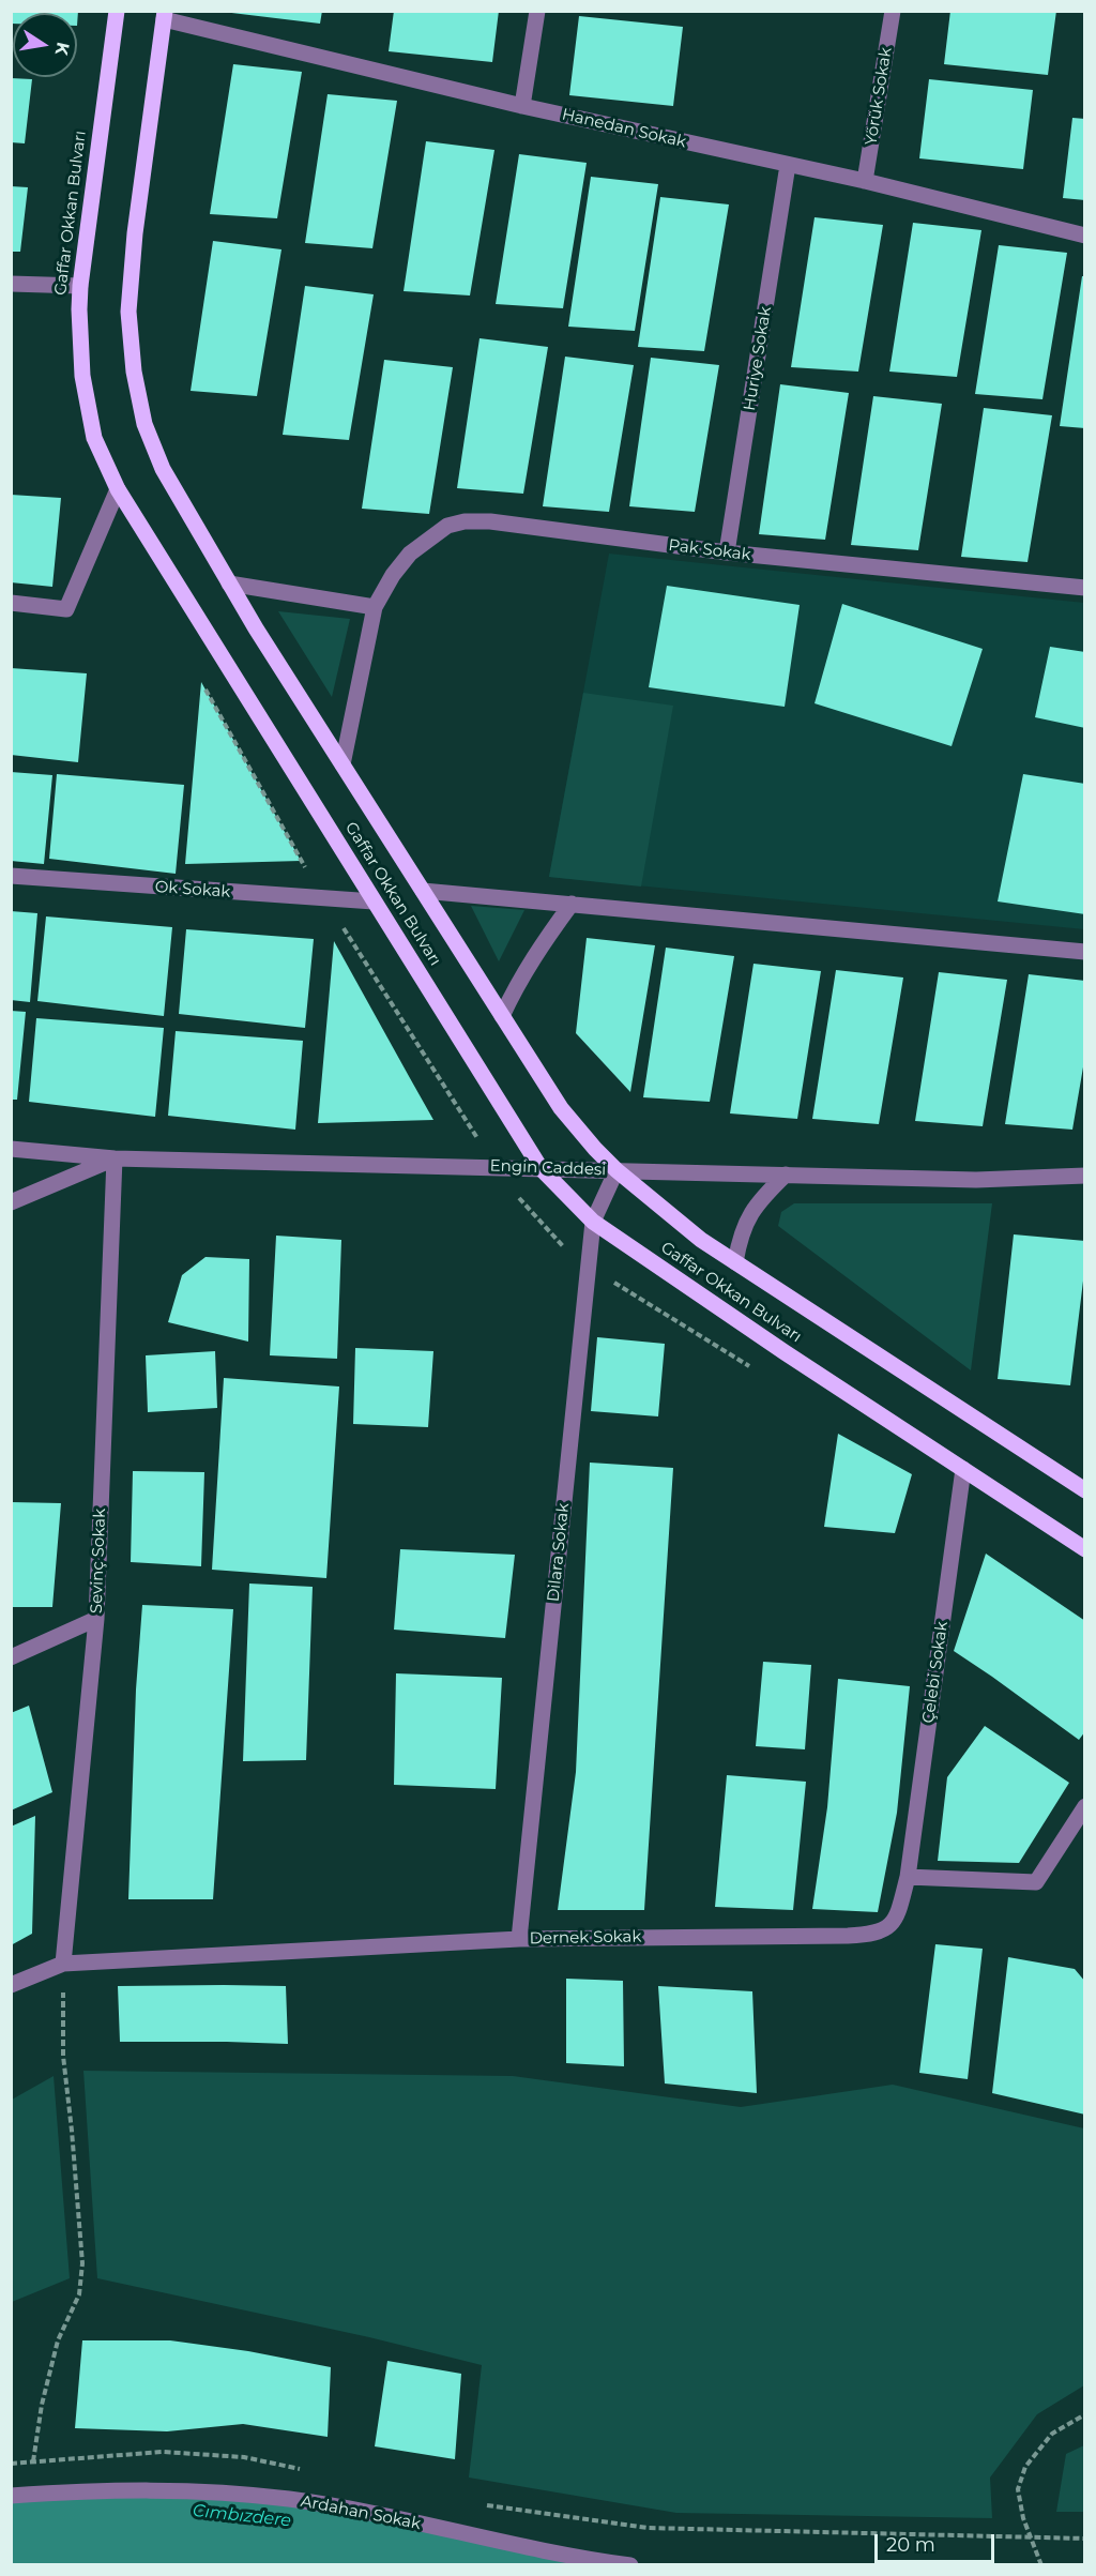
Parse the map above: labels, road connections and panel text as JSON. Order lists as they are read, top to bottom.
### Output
{
  "streets": {
    "main road": ["Gaffar Okkan Bulvarı"],
    "street": [
      "Yörük Sokak",
      "Hanedan Sokak",
      "Huriye Sokak",
      "Pak Sokak",
      "Ok Sokak",
      "Engin Caddesi",
      "Dilara Sokak",
      "Sevinç Sokak",
      "Çelebi Sokak",
      "Dernek Sokak",
      "Ardahan Sokak"
    ]
  },
  "crossings": [
    ["Yörük Sokak", "Hanedan Sokak"],
    ["Hanedan Sokak", "Gaffar Okkan Bulvarı"],
    ["Hanedan Sokak", "Huriye Sokak"],
    ["Gaffar Okkan Bulvarı", "Pak Sokak"],
    ["Gaffar Okkan Bulvarı", "Ok Sokak"],
    ["Gaffar Okkan Bulvarı", "Engin Caddesi"],
    ["Gaffar Okkan Bulvarı", "Dilara Sokak"],
    ["Gaffar Okkan Bulvarı", "Çelebi Sokak"],
    ["Huriye Sokak", "Pak Sokak"],
    ["Engin Caddesi", "Dilara Sokak"],
    ["Engin Caddesi", "Sevinç Sokak"],
    ["Dilara Sokak", "Dernek Sokak"],
    ["Sevinç Sokak", "Dernek Sokak"],
    ["Çelebi Sokak", "Dernek Sokak"]
  ],
  "water": ["Cımbızdere"],
  "scale_bar": "20 m",
  "north": "right"
}
